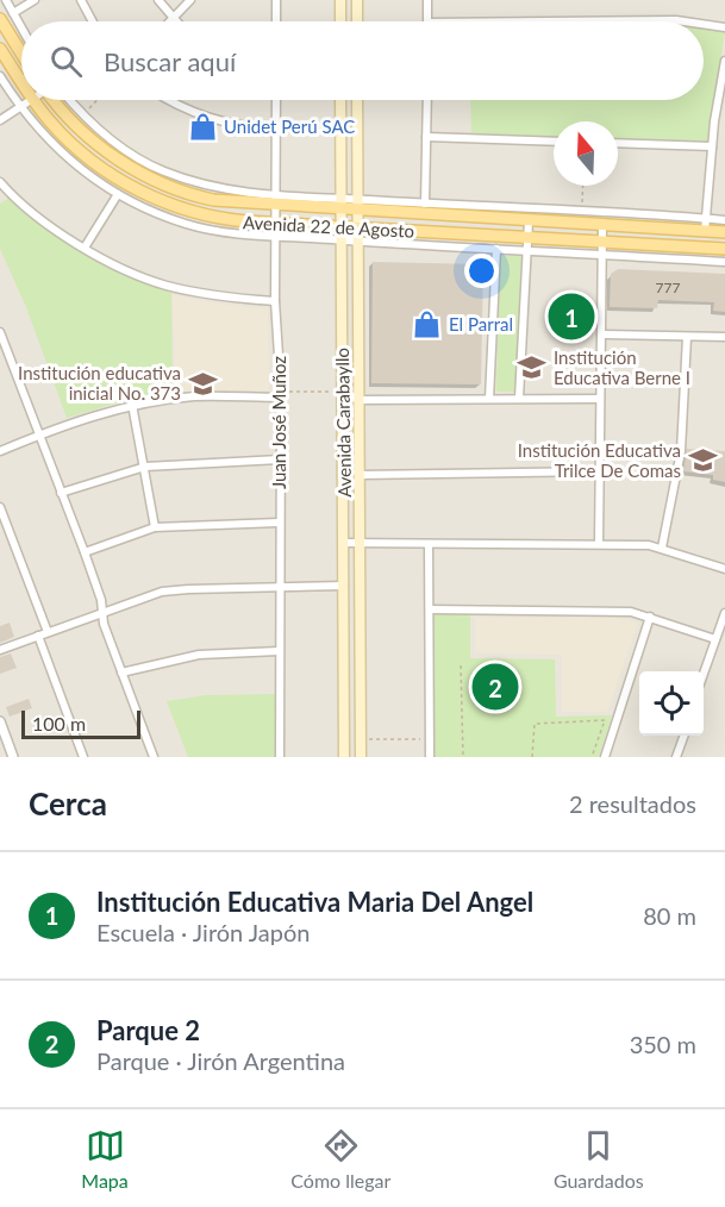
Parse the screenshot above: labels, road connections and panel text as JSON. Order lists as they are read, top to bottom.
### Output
{
  "streets": {
    "main road": ["Avenida 22 de Agosto", "Avenida Carabayllo"],
    "street": ["Juan José Muñoz"]
  },
  "crossings": [
    ["Avenida 22 de Agosto", "Juan José Muñoz"],
    ["Avenida 22 de Agosto", "Avenida Carabayllo"]
  ],
  "places": {
    "shop": ["Unidet Perú SAC", "El Parral"],
    "school or university": ["Institución Educativa Berne I", "Institución educativa inicial No. 373", "Institución Educativa Trilce De Comas"]
  },
  "house_numbers": ["777"],
  "scale_bar": "100 m",
  "north": "top",
  "page": {
    "search": "Buscar aquí",
    "pins": ["1", "2"],
    "scale": "100 m",
    "heading": ["Cerca", "2 resultados"],
    "list": [
      {
        "mark": "1",
        "name": "Institución Educativa Maria Del Angel",
        "note": "Escuela · Jirón Japón",
        "value": "80 m"
      },
      {
        "mark": "2",
        "name": "Parque 2",
        "note": "Parque · Jirón Argentina",
        "value": "350 m"
      }
    ],
    "nav": ["Mapa", "Cómo llegar", "Guardados"]
  }
}
